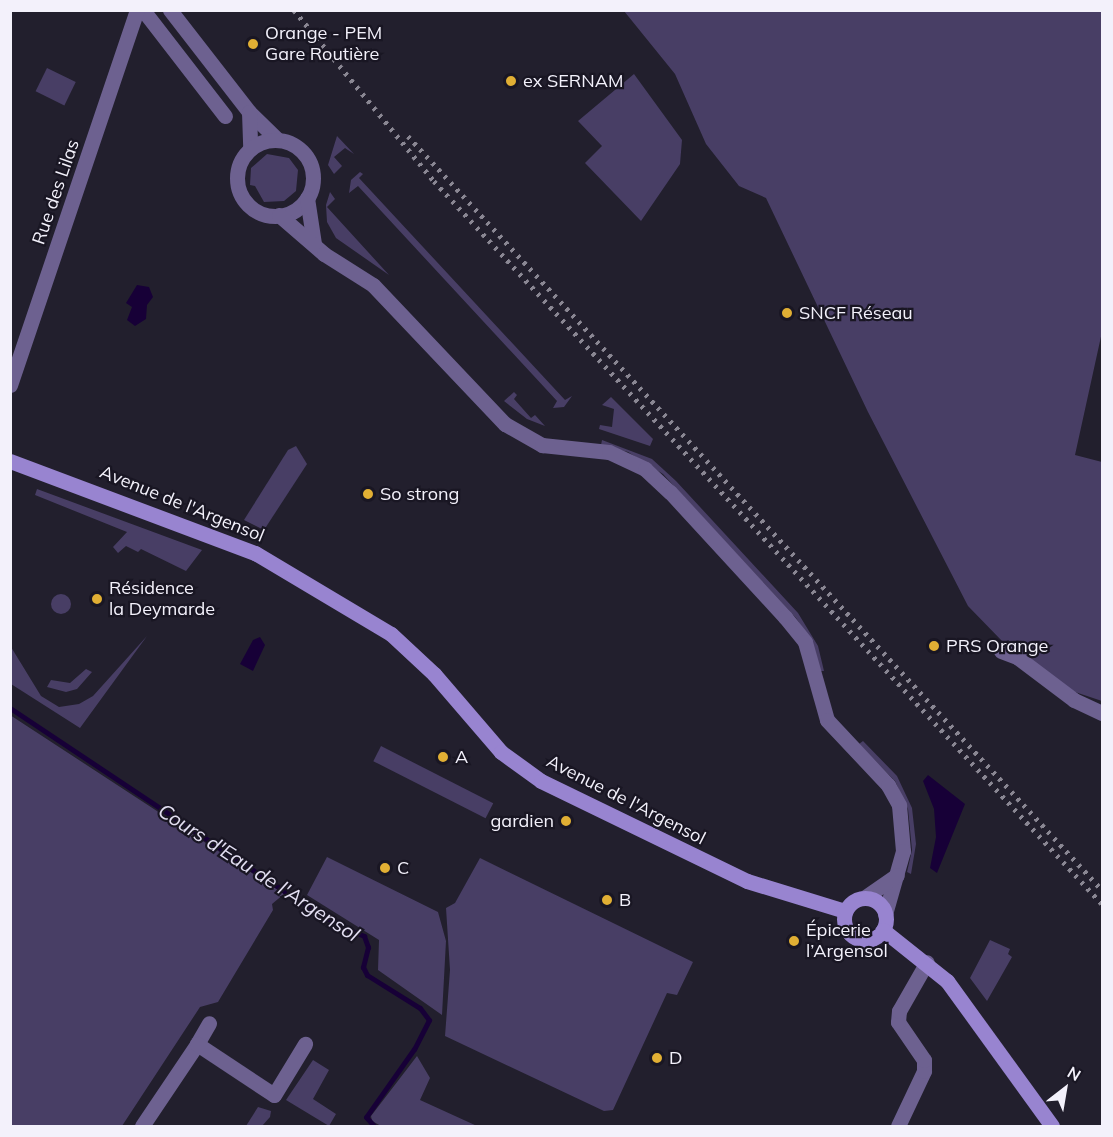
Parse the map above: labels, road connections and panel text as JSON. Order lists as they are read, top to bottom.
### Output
{
  "streets": {
    "street": ["Rue des Lilas", "Avenue de l'Argensol"]
  },
  "water": ["Cours d'Eau de l'Argensol"],
  "places": [
    "Orange - PEM Gare Routière",
    "ex SERNAM",
    "SNCF Réseau",
    "So strong",
    "Résidence la Deymarde",
    "PRS Orange",
    "A",
    "gardien",
    "C",
    "B",
    "Épicerie l’Argensol",
    "D"
  ],
  "north": "top right"
}
